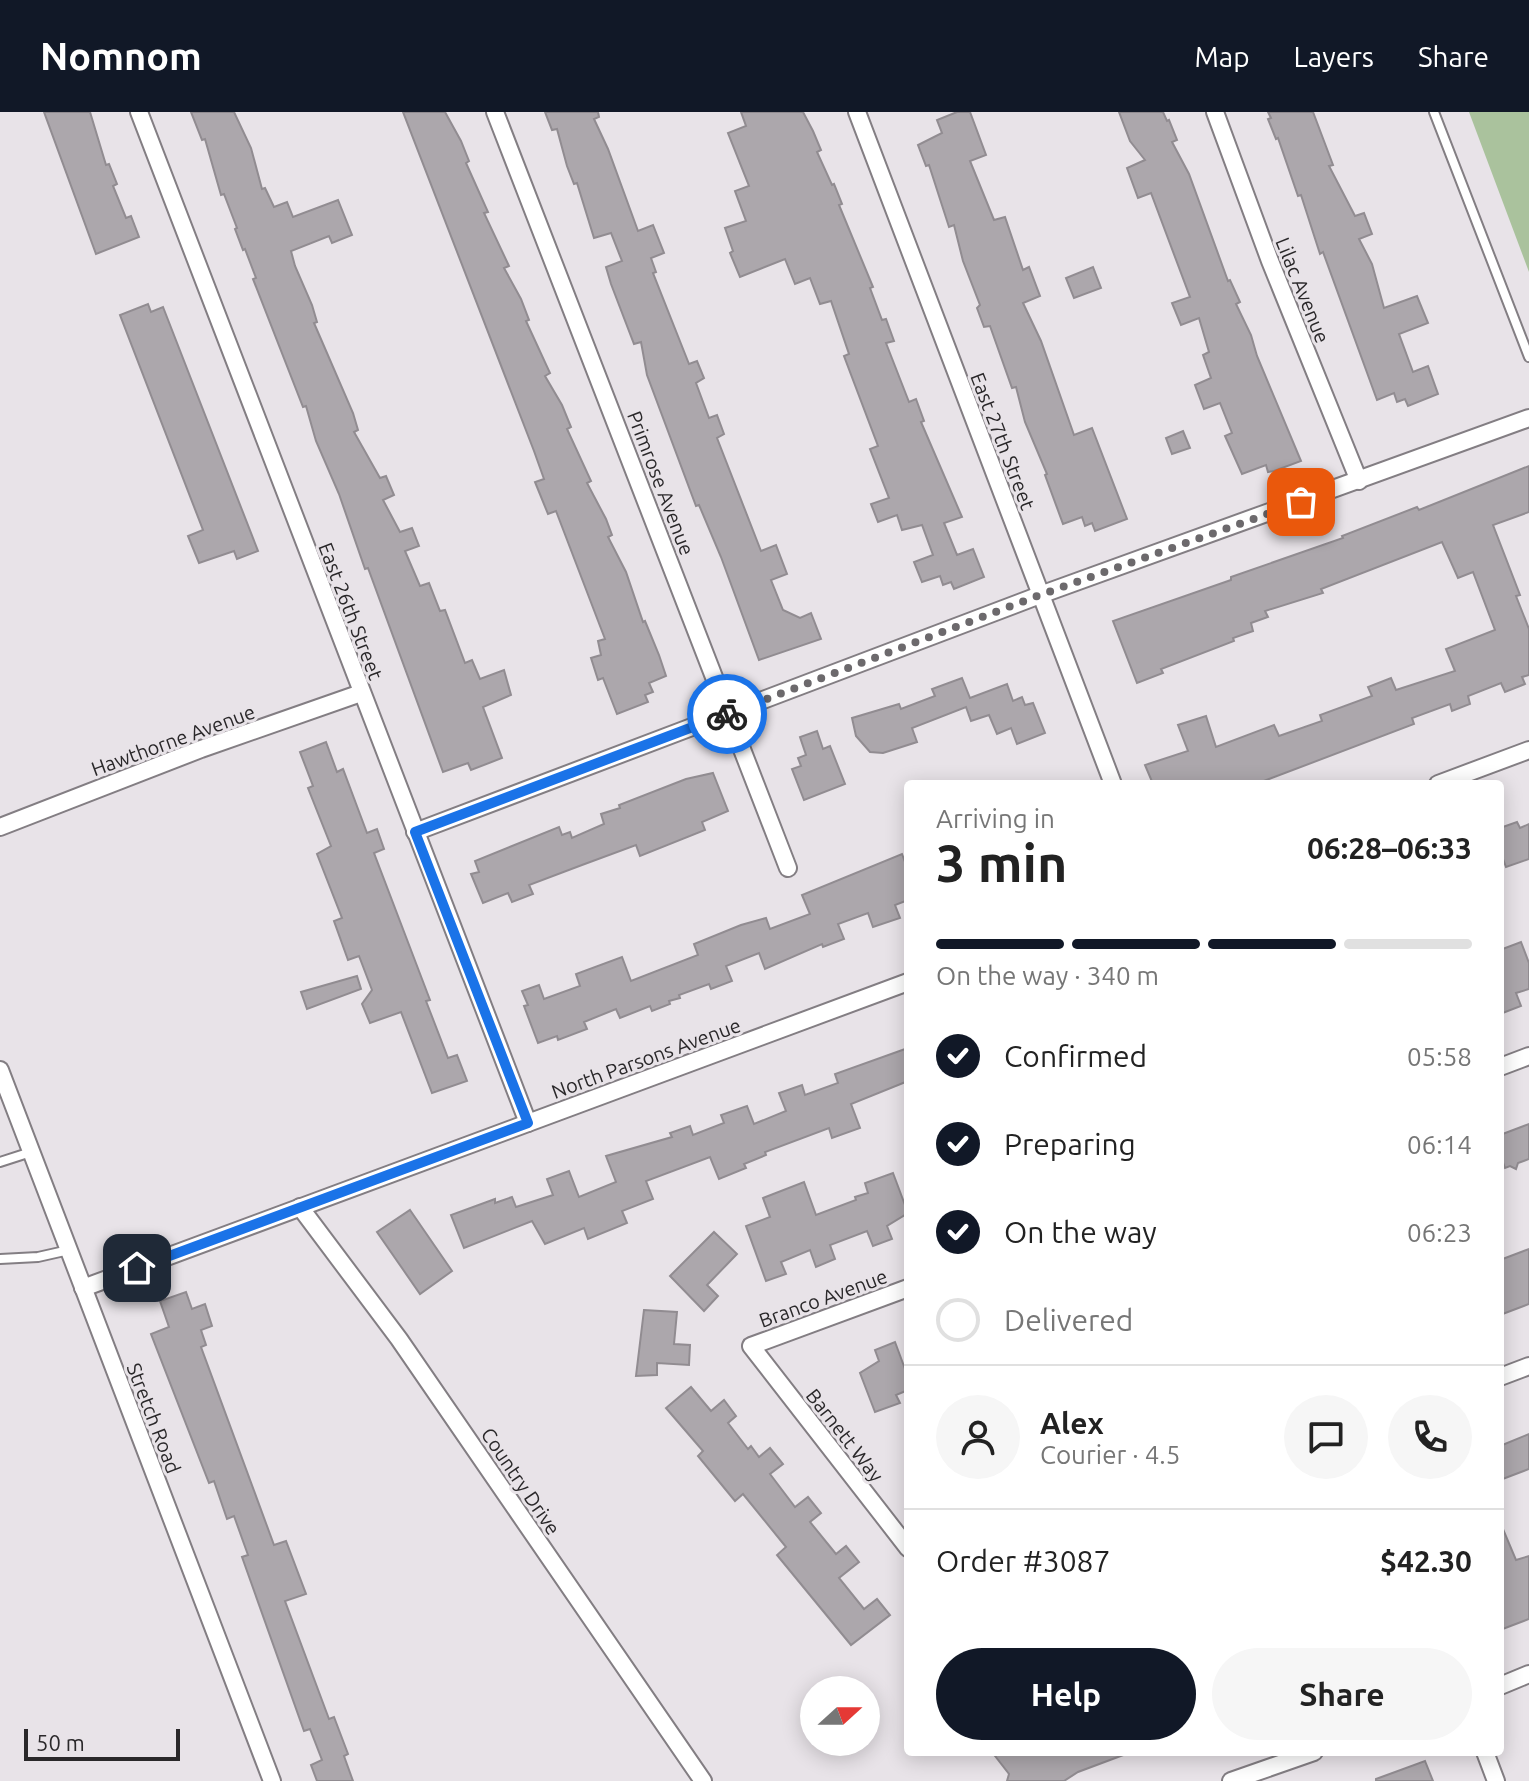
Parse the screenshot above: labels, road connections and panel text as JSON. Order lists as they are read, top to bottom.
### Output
{
  "streets": {
    "street": [
      "Lilac Avenue",
      "East 27th Street",
      "Primrose Avenue",
      "East 26th Street",
      "Hawthorne Avenue",
      "North Parsons Avenue",
      "Branco Avenue",
      "Stretch Road",
      "Barnett Way",
      "Country Drive"
    ]
  },
  "crossings": [
    ["East 26th Street", "Hawthorne Avenue"],
    ["East 26th Street", "North Parsons Avenue"],
    ["North Parsons Avenue", "Stretch Road"],
    ["North Parsons Avenue", "Country Drive"],
    ["Branco Avenue", "Barnett Way"]
  ],
  "scale_bar": "50 m",
  "north": "right",
  "page": {
    "header": "Nomnom",
    "nav": ["Map", "Layers", "Share"],
    "heading": ["3 min", "Arriving in", "06:28–06:33"],
    "panel": [
      "Alex",
      "Courier · 4.5",
      "Order #3087",
      "$42.30"
    ],
    "bar": "On the way · 340 m",
    "list": [
      ["Confirmed", "05:58"],
      ["Preparing", "06:14"],
      ["On the way", "06:23"],
      "Delivered"
    ],
    "buttons": ["Help", "Share"],
    "scale": "50 m"
  }
}
